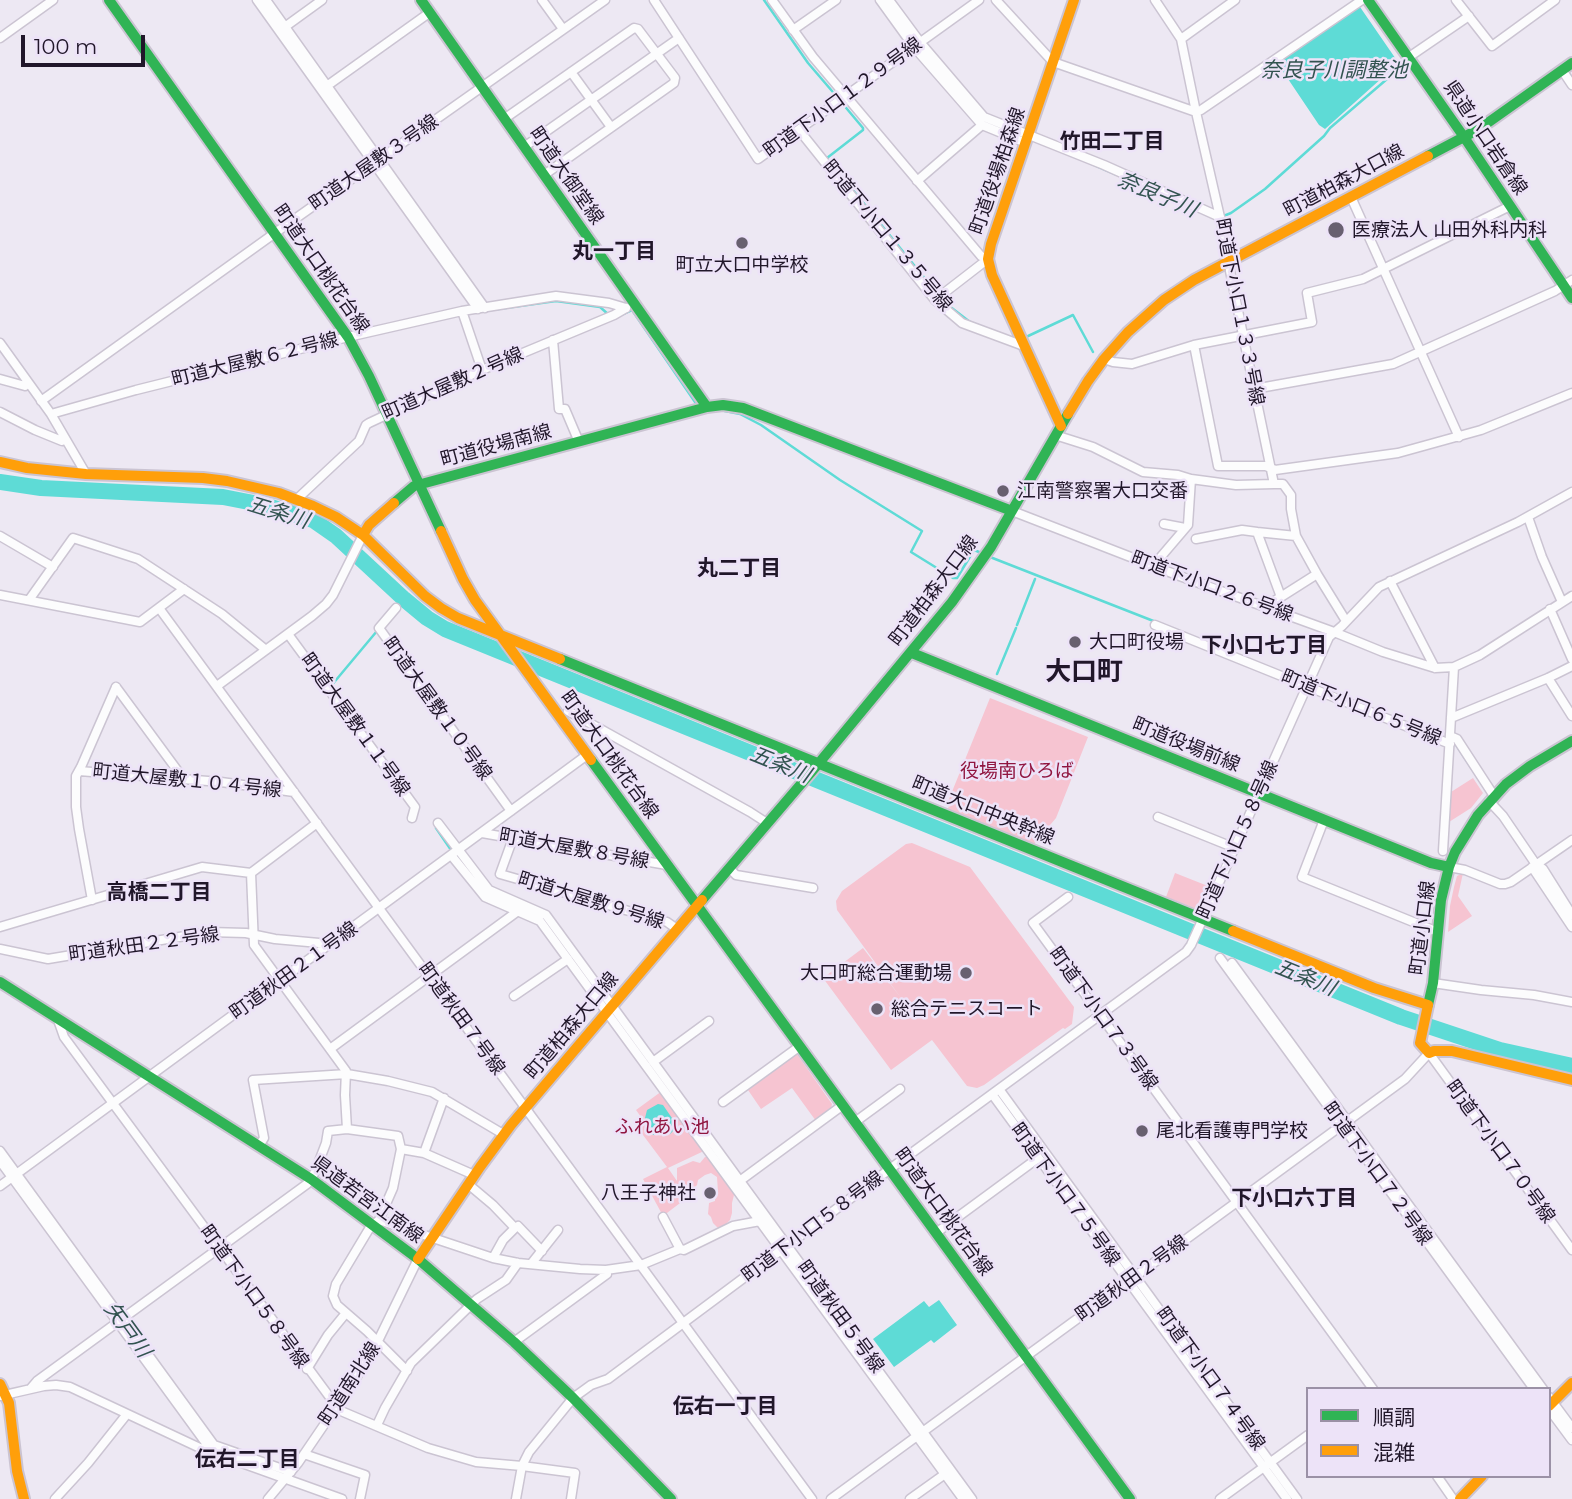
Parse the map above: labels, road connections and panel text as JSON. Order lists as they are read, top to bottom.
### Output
{
  "streets": {
    "street": [
      "町道下小口１２９号線",
      "県道小口岩倉線",
      "町道大屋敷３号線",
      "町道役場柏森線",
      "町道大御堂線",
      "町道柏森大口線",
      "町道下小口１３５号線",
      "町道大口桃花台線",
      "町道下小口１３３号線",
      "町道大屋敷６２号線",
      "町道大屋敷２号線",
      "町道役場南線",
      "町道下小口２６号線",
      "町道下小口６５号線",
      "町道大屋敷１０号線",
      "町道大屋敷１１号線",
      "町道役場前線",
      "町道大屋敷１０４号線",
      "町道大口中央幹線",
      "町道下小口５８号線",
      "町道大屋敷８号線",
      "町道大屋敷９号線",
      "町道小口線",
      "町道秋田２２号線",
      "町道秋田２１号線",
      "町道秋田７号線",
      "町道下小口７３号線",
      "町道下小口７０号線",
      "町道下小口７２号線",
      "町道下小口７５号線",
      "県道若宮江南線",
      "町道秋田２号線",
      "町道秋田５号線",
      "町道下小口７４号線",
      "町道南北線"
    ]
  },
  "crossings": [
    ["町道下小口１２９号線", "町道下小口１３５号線"],
    ["県道小口岩倉線", "町道柏森大口線"],
    ["町道大屋敷３号線", "町道大御堂線"],
    ["町道大屋敷３号線", "町道大口桃花台線"],
    ["町道役場柏森線", "町道柏森大口線"],
    ["町道役場柏森線", "町道下小口１３５号線"],
    ["町道大御堂線", "町道大屋敷６２号線"],
    ["町道大御堂線", "町道大屋敷２号線"],
    ["町道大御堂線", "町道役場南線"],
    ["町道柏森大口線", "町道大口桃花台線"],
    ["町道柏森大口線", "町道下小口１３３号線"],
    ["町道柏森大口線", "町道役場南線"],
    ["町道柏森大口線", "町道下小口２６号線"],
    ["町道柏森大口線", "町道役場前線"],
    ["町道柏森大口線", "町道大口中央幹線"],
    ["町道柏森大口線", "町道大屋敷９号線"],
    ["町道柏森大口線", "町道秋田７号線"],
    ["町道柏森大口線", "県道若宮江南線"],
    ["町道柏森大口線", "町道秋田５号線"],
    ["町道柏森大口線", "町道南北線"],
    ["町道大口桃花台線", "町道大屋敷６２号線"],
    ["町道大口桃花台線", "町道大屋敷２号線"],
    ["町道大口桃花台線", "町道役場南線"],
    ["町道大口桃花台線", "町道大口中央幹線"],
    ["町道大口桃花台線", "町道下小口５８号線"],
    ["町道大口桃花台線", "町道大屋敷８号線"],
    ["町道大口桃花台線", "町道秋田２１号線"],
    ["町道大口桃花台線", "町道秋田２号線"],
    ["町道大屋敷６２号線", "町道大屋敷２号線"],
    ["町道役場南線", "町道下小口２６号線"],
    ["町道役場南線", "町道大口中央幹線"],
    ["町道下小口２６号線", "町道下小口５８号線"],
    ["町道下小口６５号線", "町道下小口５８号線"],
    ["町道大屋敷１０号線", "町道秋田２１号線"],
    ["町道役場前線", "町道下小口５８号線"],
    ["町道役場前線", "町道小口線"],
    ["町道大屋敷１０４号線", "町道秋田７号線"],
    ["町道大口中央幹線", "町道下小口５８号線"],
    ["町道大口中央幹線", "町道小口線"],
    ["町道下小口５８号線", "町道秋田２１号線"],
    ["町道下小口５８号線", "町道秋田７号線"],
    ["町道下小口５８号線", "町道下小口７３号線"],
    ["町道下小口５８号線", "町道下小口７５号線"],
    ["町道下小口５８号線", "県道若宮江南線"],
    ["町道下小口５８号線", "町道秋田５号線"],
    ["町道下小口５８号線", "町道南北線"],
    ["町道大屋敷８号線", "町道大屋敷９号線"],
    ["町道大屋敷８号線", "町道秋田２１号線"],
    ["町道秋田２２号線", "町道秋田２１号線"],
    ["町道秋田２１号線", "町道秋田７号線"],
    ["町道秋田２１号線", "県道若宮江南線"],
    ["町道秋田２１号線", "町道秋田５号線"],
    ["町道下小口７３号線", "町道秋田２号線"],
    ["町道下小口７０号線", "町道秋田２号線"],
    ["町道下小口７２号線", "町道秋田２号線"],
    ["町道下小口７５号線", "町道秋田２号線"],
    ["町道下小口７５号線", "町道下小口７４号線"],
    ["県道若宮江南線", "町道南北線"]
  ],
  "districts": [
    "竹田二丁目",
    "丸一丁目",
    "丸二丁目",
    "下小口七丁目",
    "大口町",
    "高橋二丁目",
    "下小口六丁目",
    "伝右一丁目",
    "伝右二丁目"
  ],
  "water": [
    "奈良子川調整池",
    "奈良子川",
    "五条川",
    "矢戸川"
  ],
  "parks": ["役場南ひろば", "ふれあい池"],
  "places": [
    "医療法人 山田外科内科",
    "町立大口中学校",
    "江南警察署大口交番",
    "大口町役場",
    "大口町総合運動場",
    "総合テニスコート",
    "尾北看護専門学校",
    "八王子神社"
  ],
  "legend": ["順調", "混雑"],
  "scale_bar": "100 m"
}
